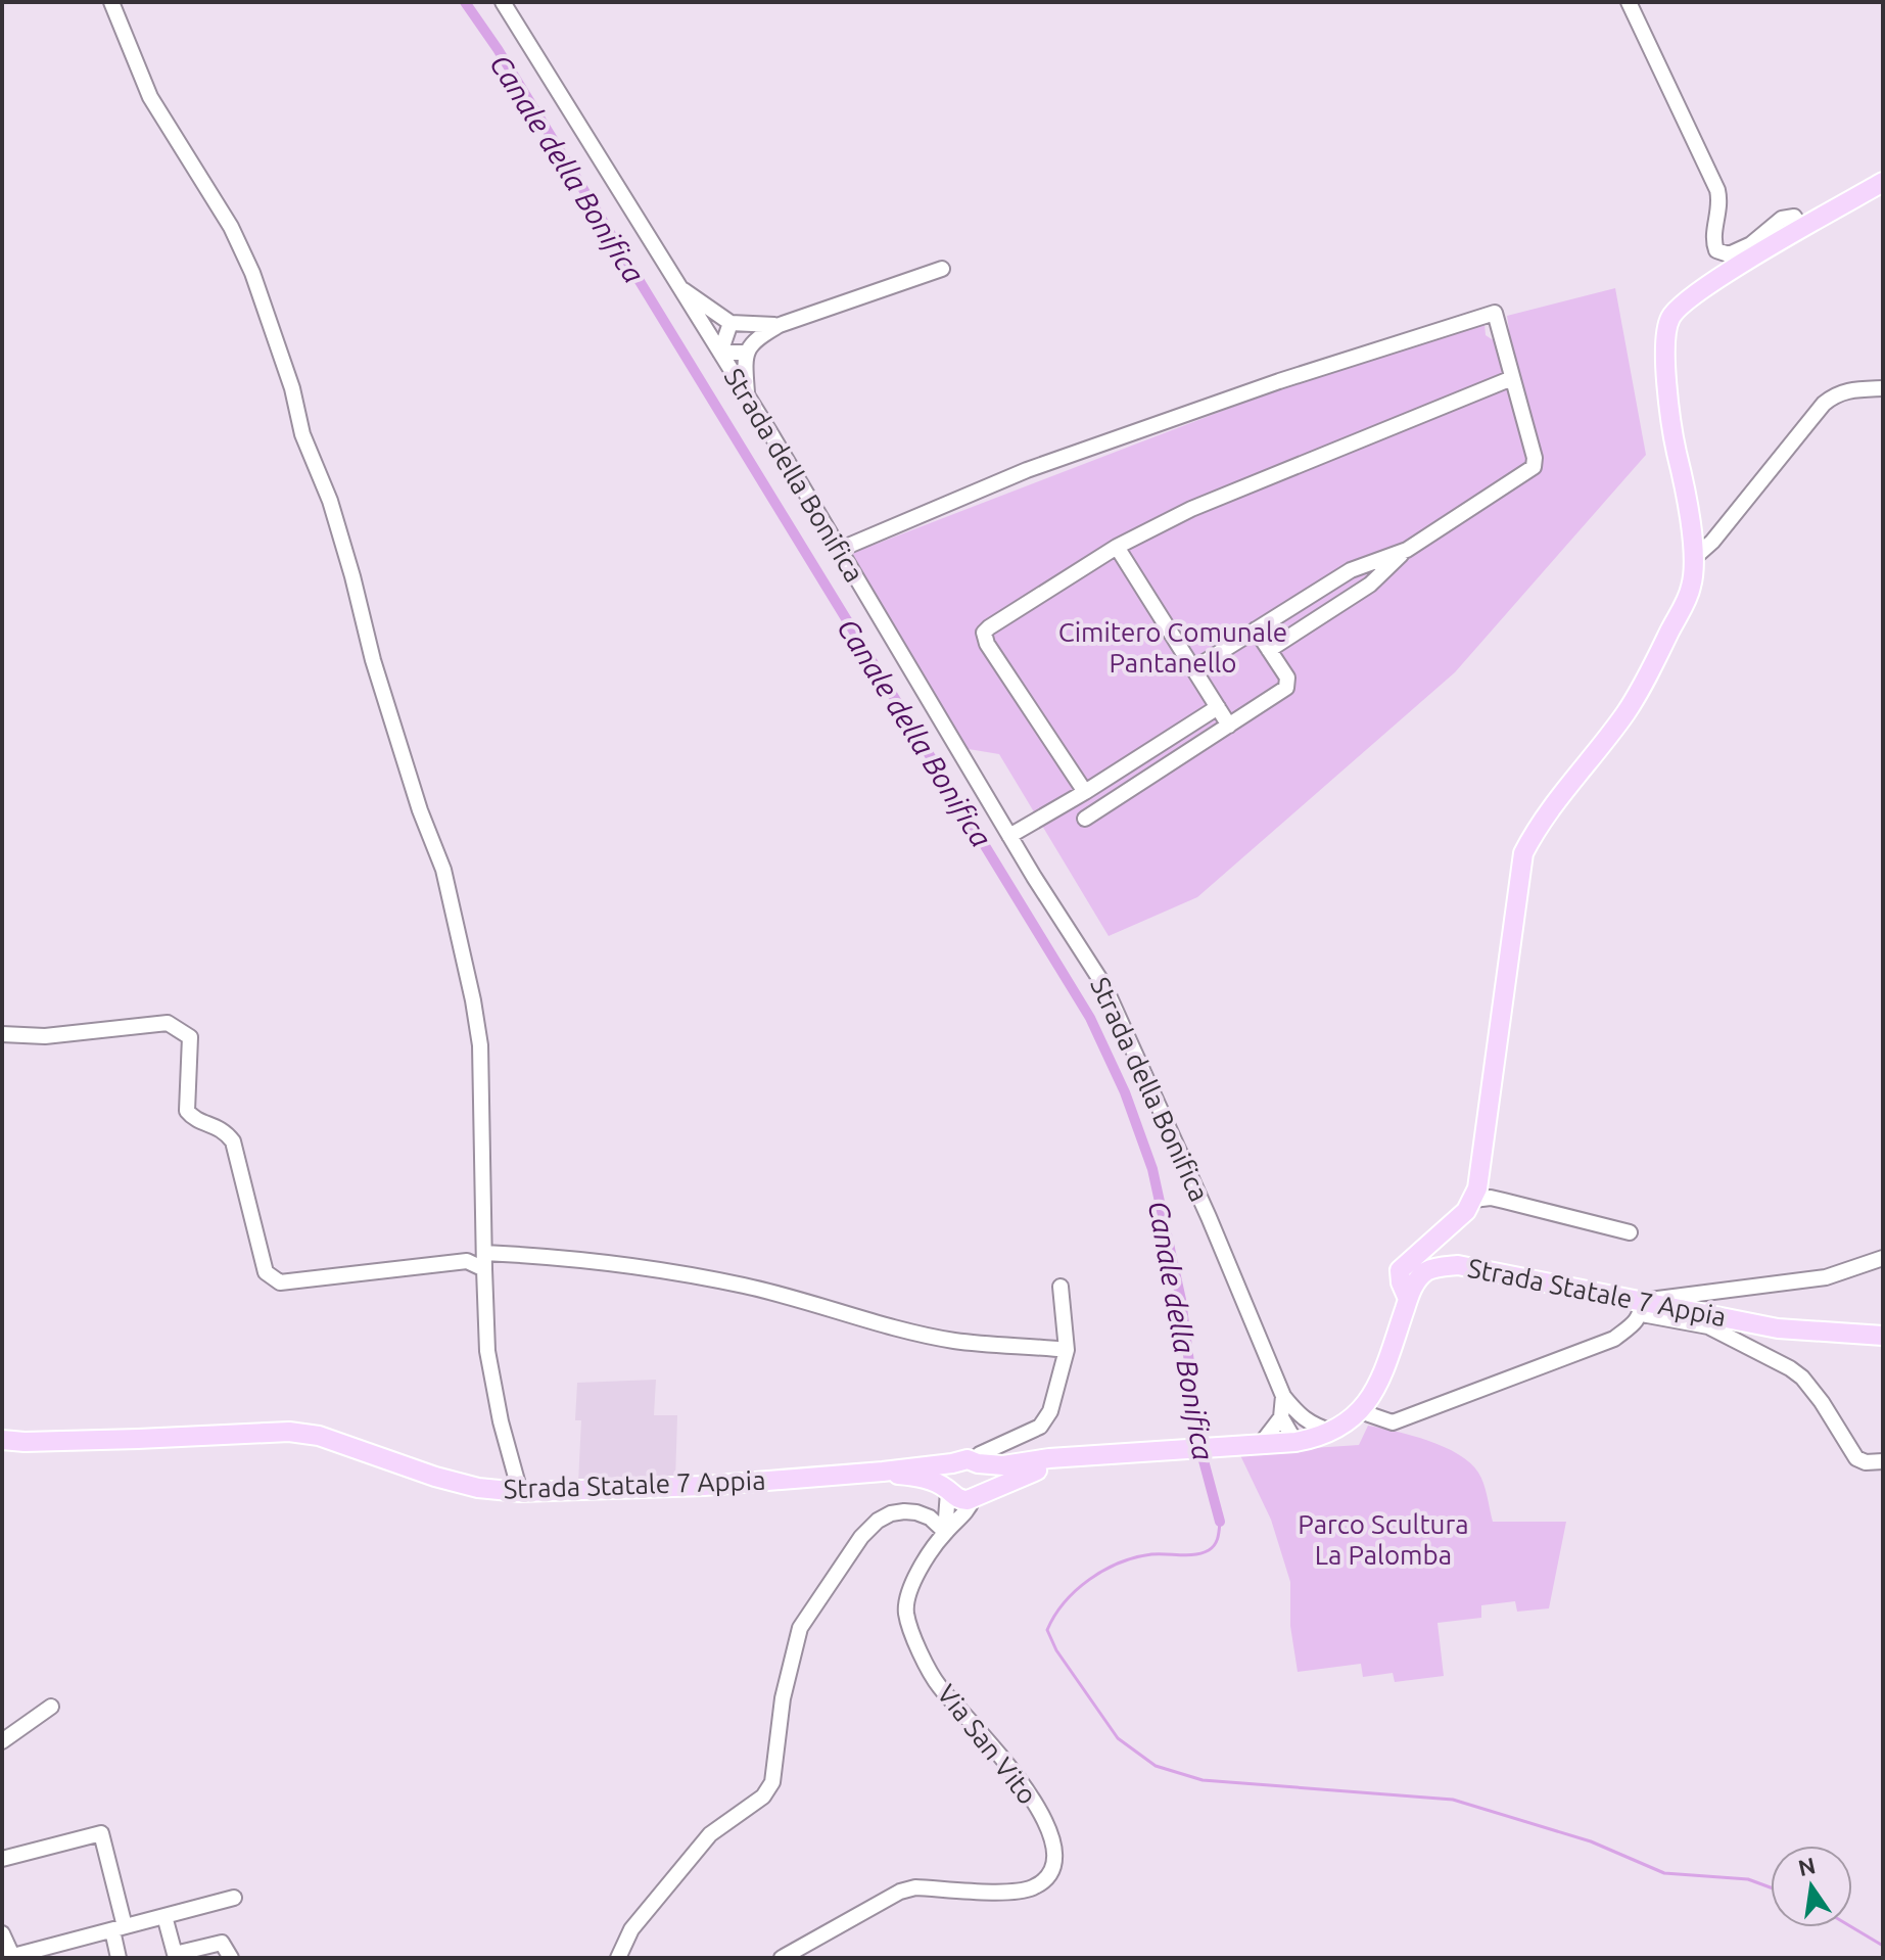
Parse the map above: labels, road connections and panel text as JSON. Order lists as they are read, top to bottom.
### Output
{
  "streets": {
    "main road": ["Strada Statale 7 Appia"],
    "street": ["Strada della Bonifica", "Via San Vito"]
  },
  "crossings": [
    ["Strada Statale 7 Appia", "Via San Vito"]
  ],
  "water": ["Canale della Bonifica"],
  "parks": ["Cimitero Comunale Pantanello", "Parco Scultura La Palomba"],
  "north": "top"
}
